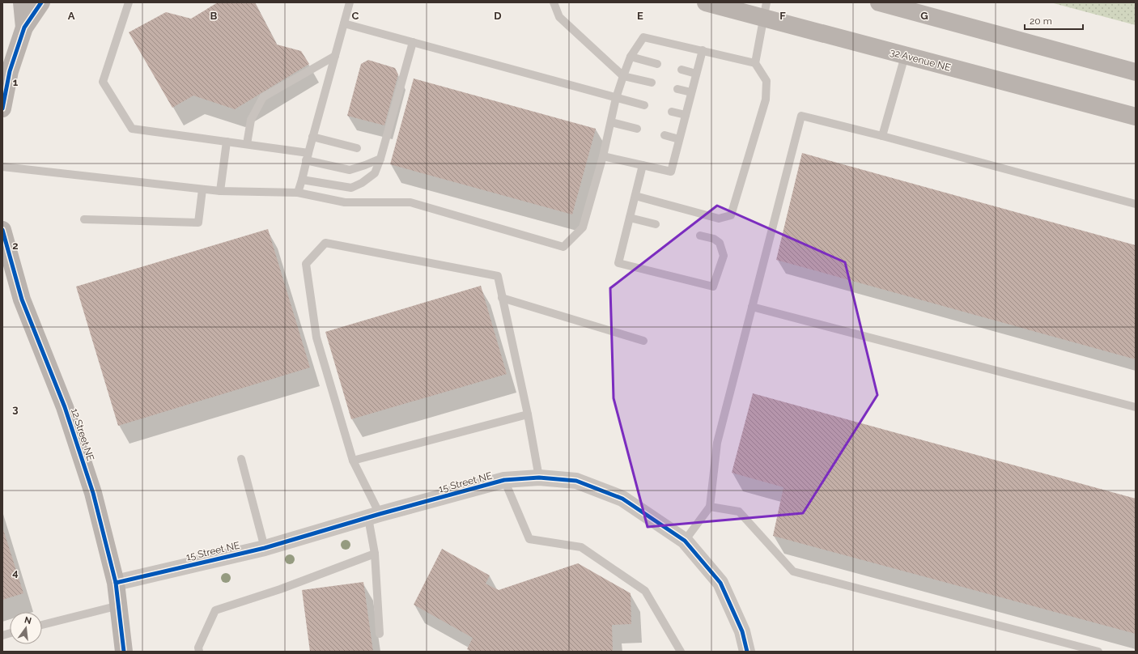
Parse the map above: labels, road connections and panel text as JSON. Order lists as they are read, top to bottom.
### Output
{
  "streets": {
    "main road": ["32 Avenue NE", "12 Street NE"],
    "street": ["15 Street NE"]
  },
  "crossings": [
    ["12 Street NE", "15 Street NE"]
  ],
  "scale_bar": "20 m",
  "north": "top",
  "grid": {
    "columns": [
      "A",
      "B",
      "C",
      "D",
      "E",
      "F",
      "G"
    ],
    "rows": [
      "1",
      "2",
      "3",
      "4"
    ]
  }
}
